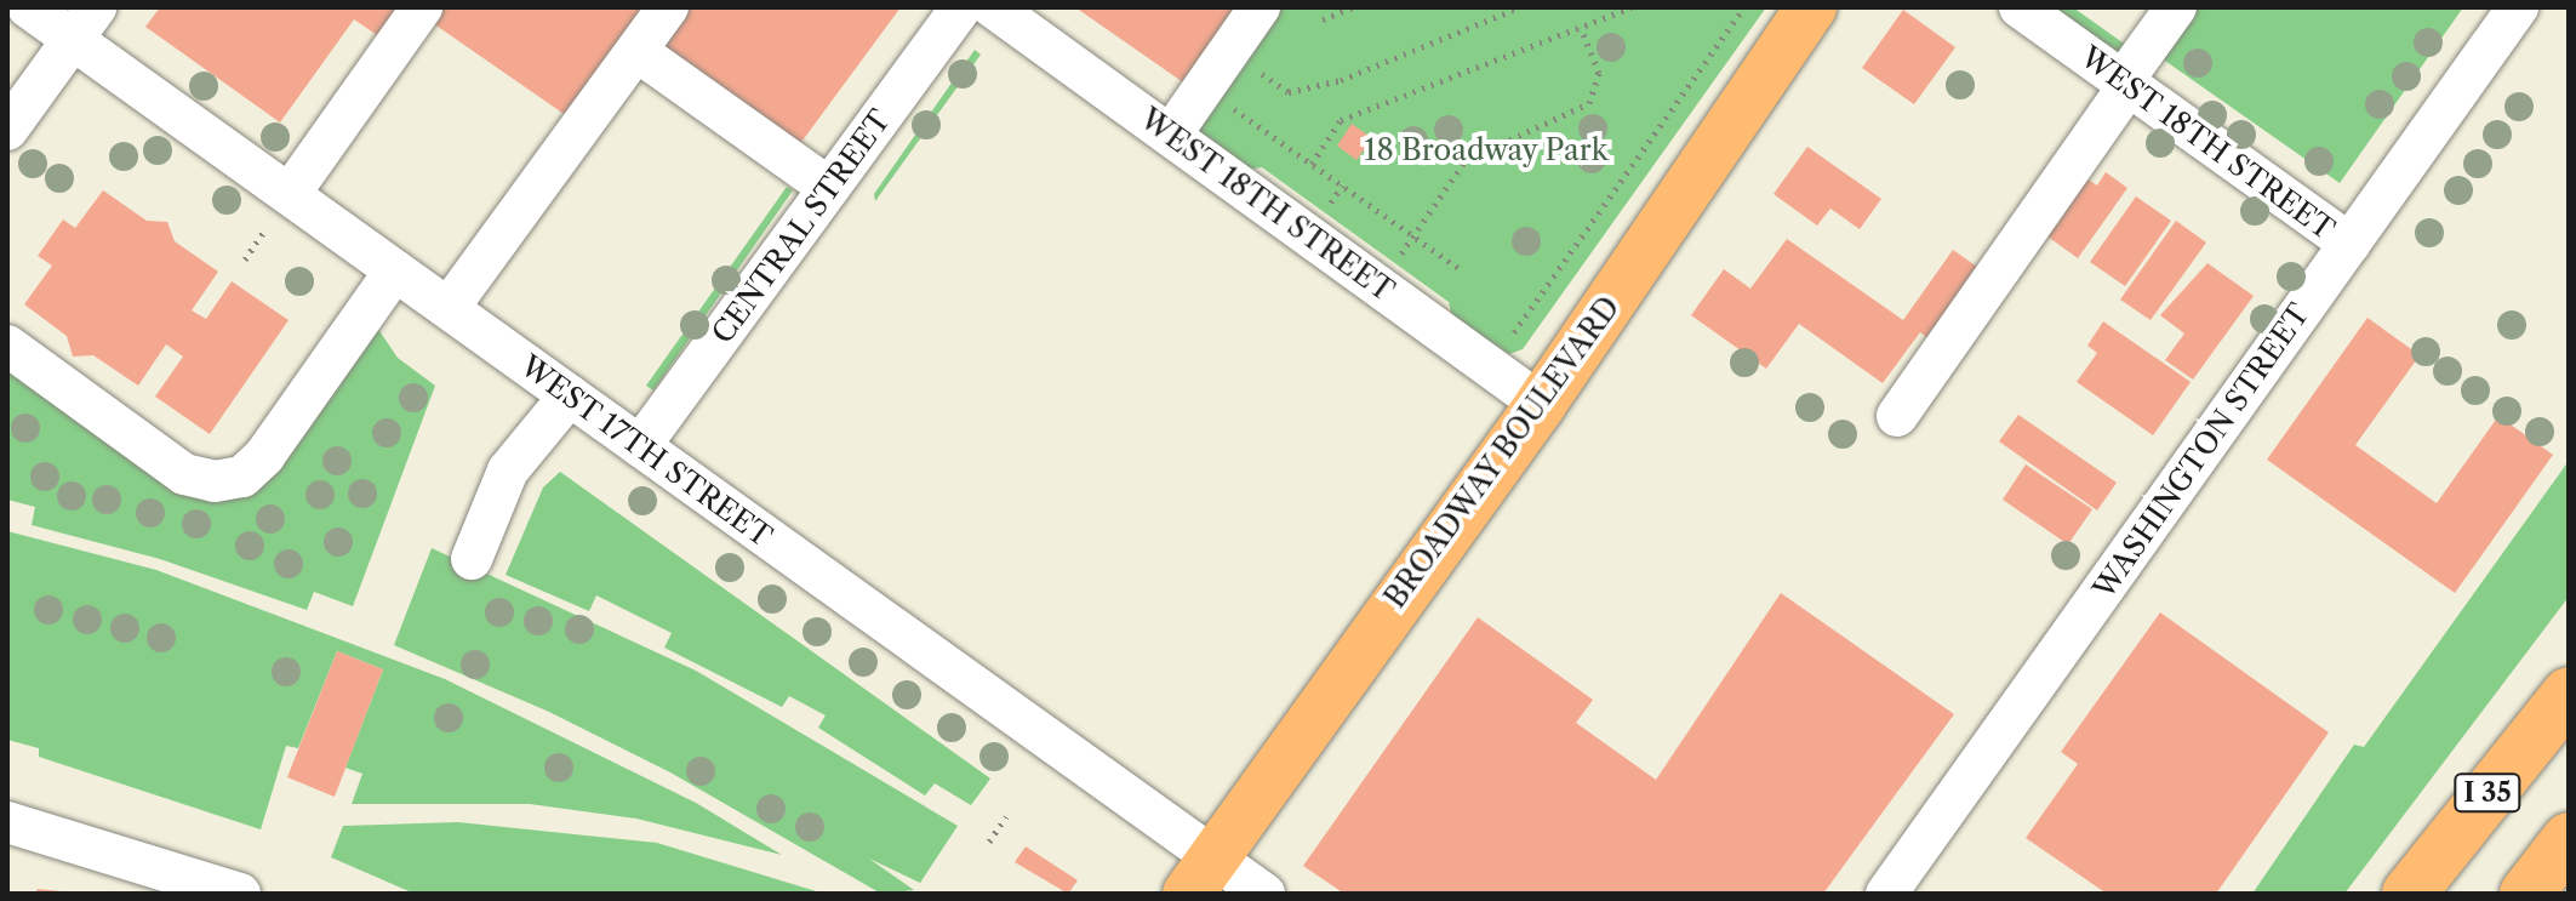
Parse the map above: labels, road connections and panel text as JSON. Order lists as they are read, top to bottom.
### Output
{
  "streets": {
    "highway": ["I 35"],
    "main road": ["BROADWAY BOULEVARD"],
    "street": [
      "WEST 18TH STREET",
      "CENTRAL STREET",
      "WEST 17TH STREET",
      "WASHINGTON STREET"
    ]
  },
  "crossings": [
    ["WEST 18TH STREET", "WASHINGTON STREET"],
    ["WEST 18TH STREET", "BROADWAY BOULEVARD"],
    ["CENTRAL STREET", "WEST 17TH STREET"],
    ["WEST 17TH STREET", "BROADWAY BOULEVARD"]
  ],
  "parks": ["18 Broadway Park"]
}
